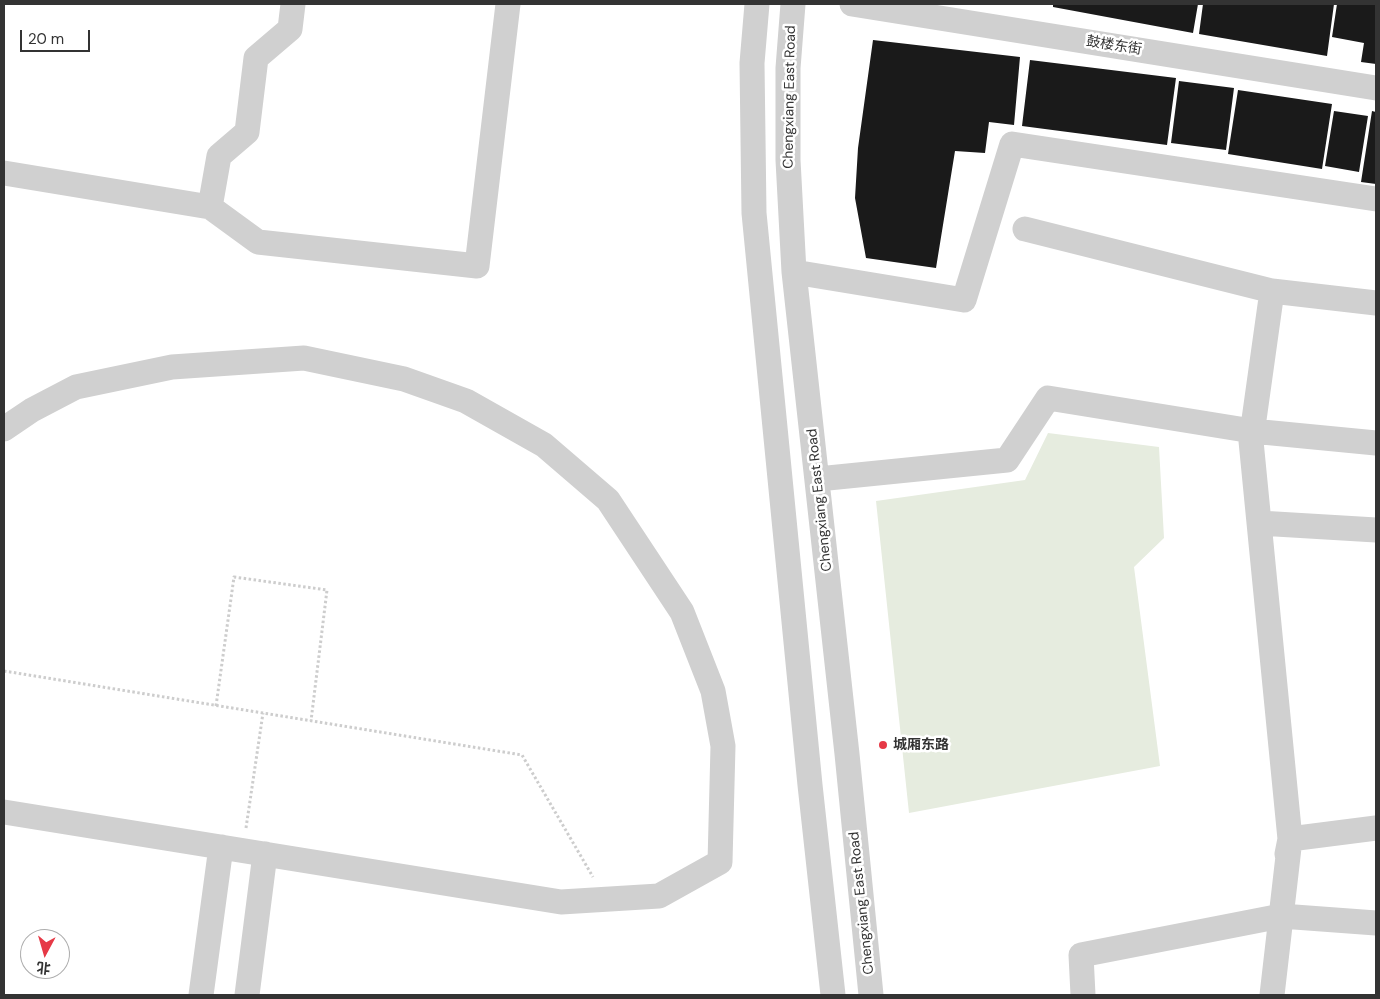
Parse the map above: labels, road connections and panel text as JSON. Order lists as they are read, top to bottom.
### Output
{
  "streets": {
    "street": ["鼓楼东街", "Chengxiang East Road"]
  },
  "places": ["城厢东路"],
  "scale_bar": "20 m",
  "north": "bottom"
}
